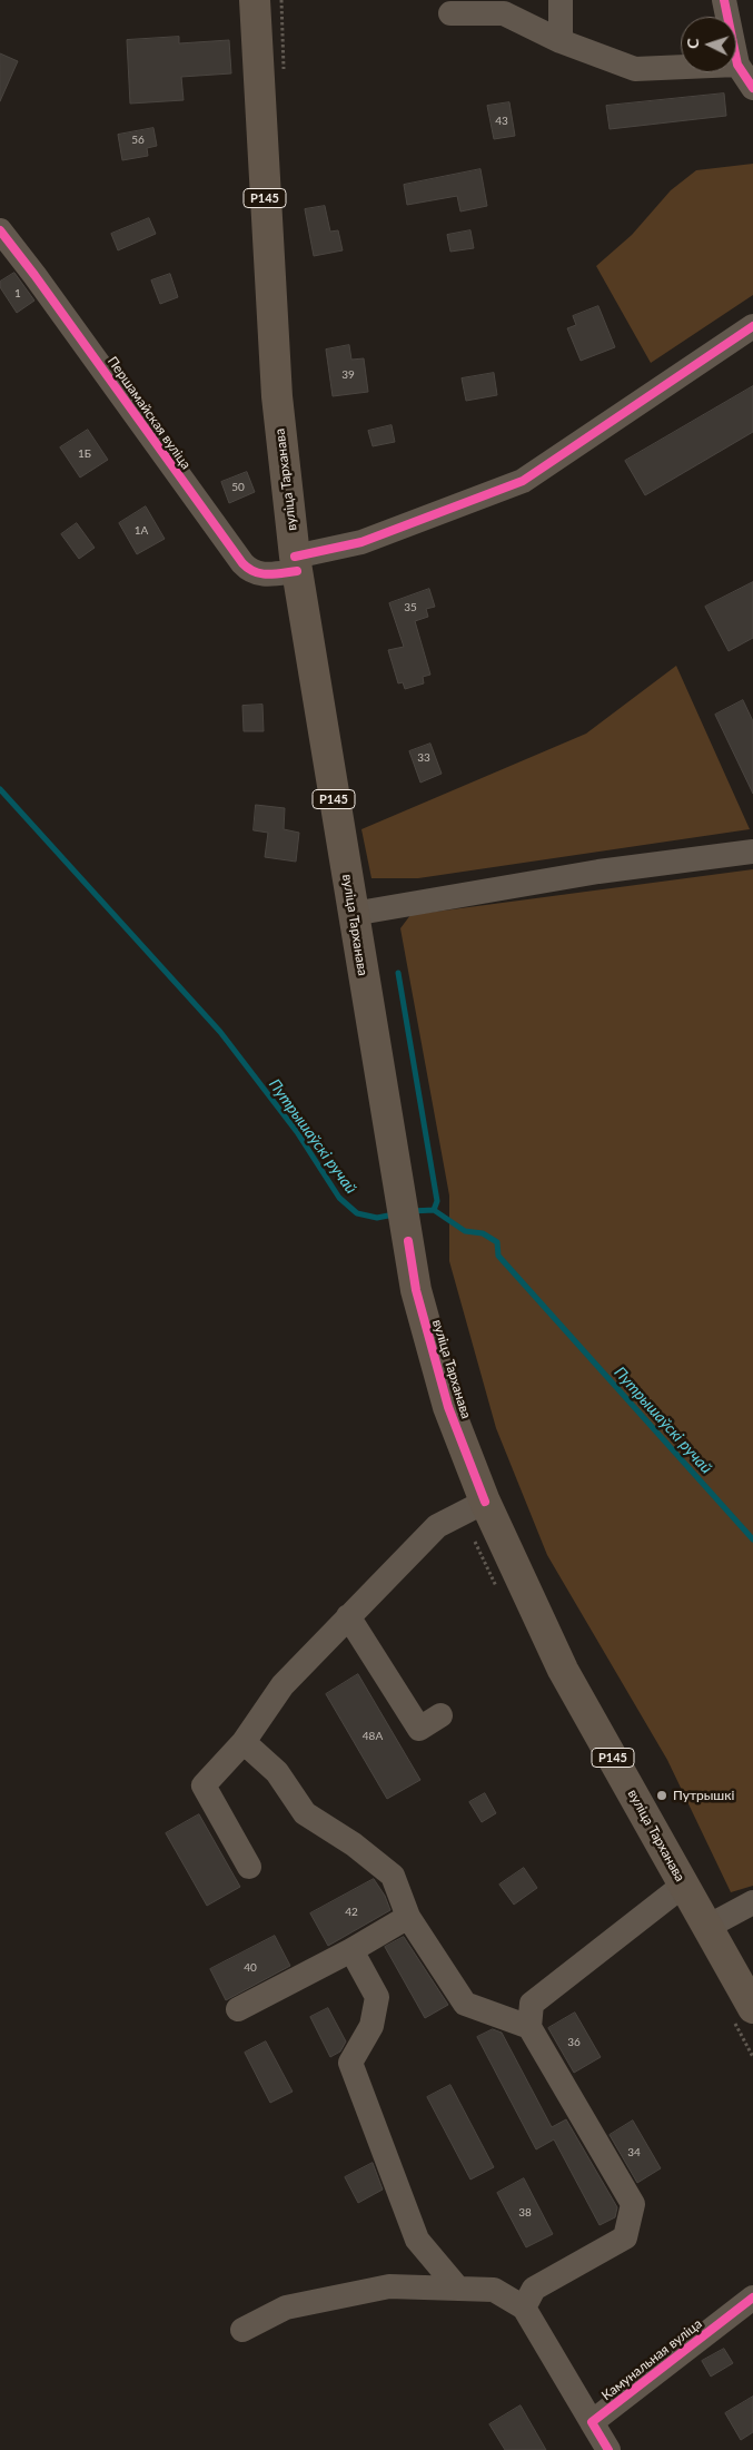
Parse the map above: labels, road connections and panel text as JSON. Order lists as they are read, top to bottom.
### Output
{
  "streets": {
    "main road": ["Р145", "вуліца Тарханава"],
    "street": ["Першамайская вуліца", "Камунальная вуліца"]
  },
  "crossings": [
    ["Першамайская вуліца", "вуліца Тарханава"]
  ],
  "water": ["Путрышаўскі ручай"],
  "places": ["Путрышкі"],
  "house_numbers": [
    "43",
    "56",
    "1",
    "39",
    "1Б",
    "50",
    "1А",
    "35",
    "33",
    "48А",
    "42",
    "40",
    "36",
    "34",
    "38"
  ],
  "north": "left"
}
